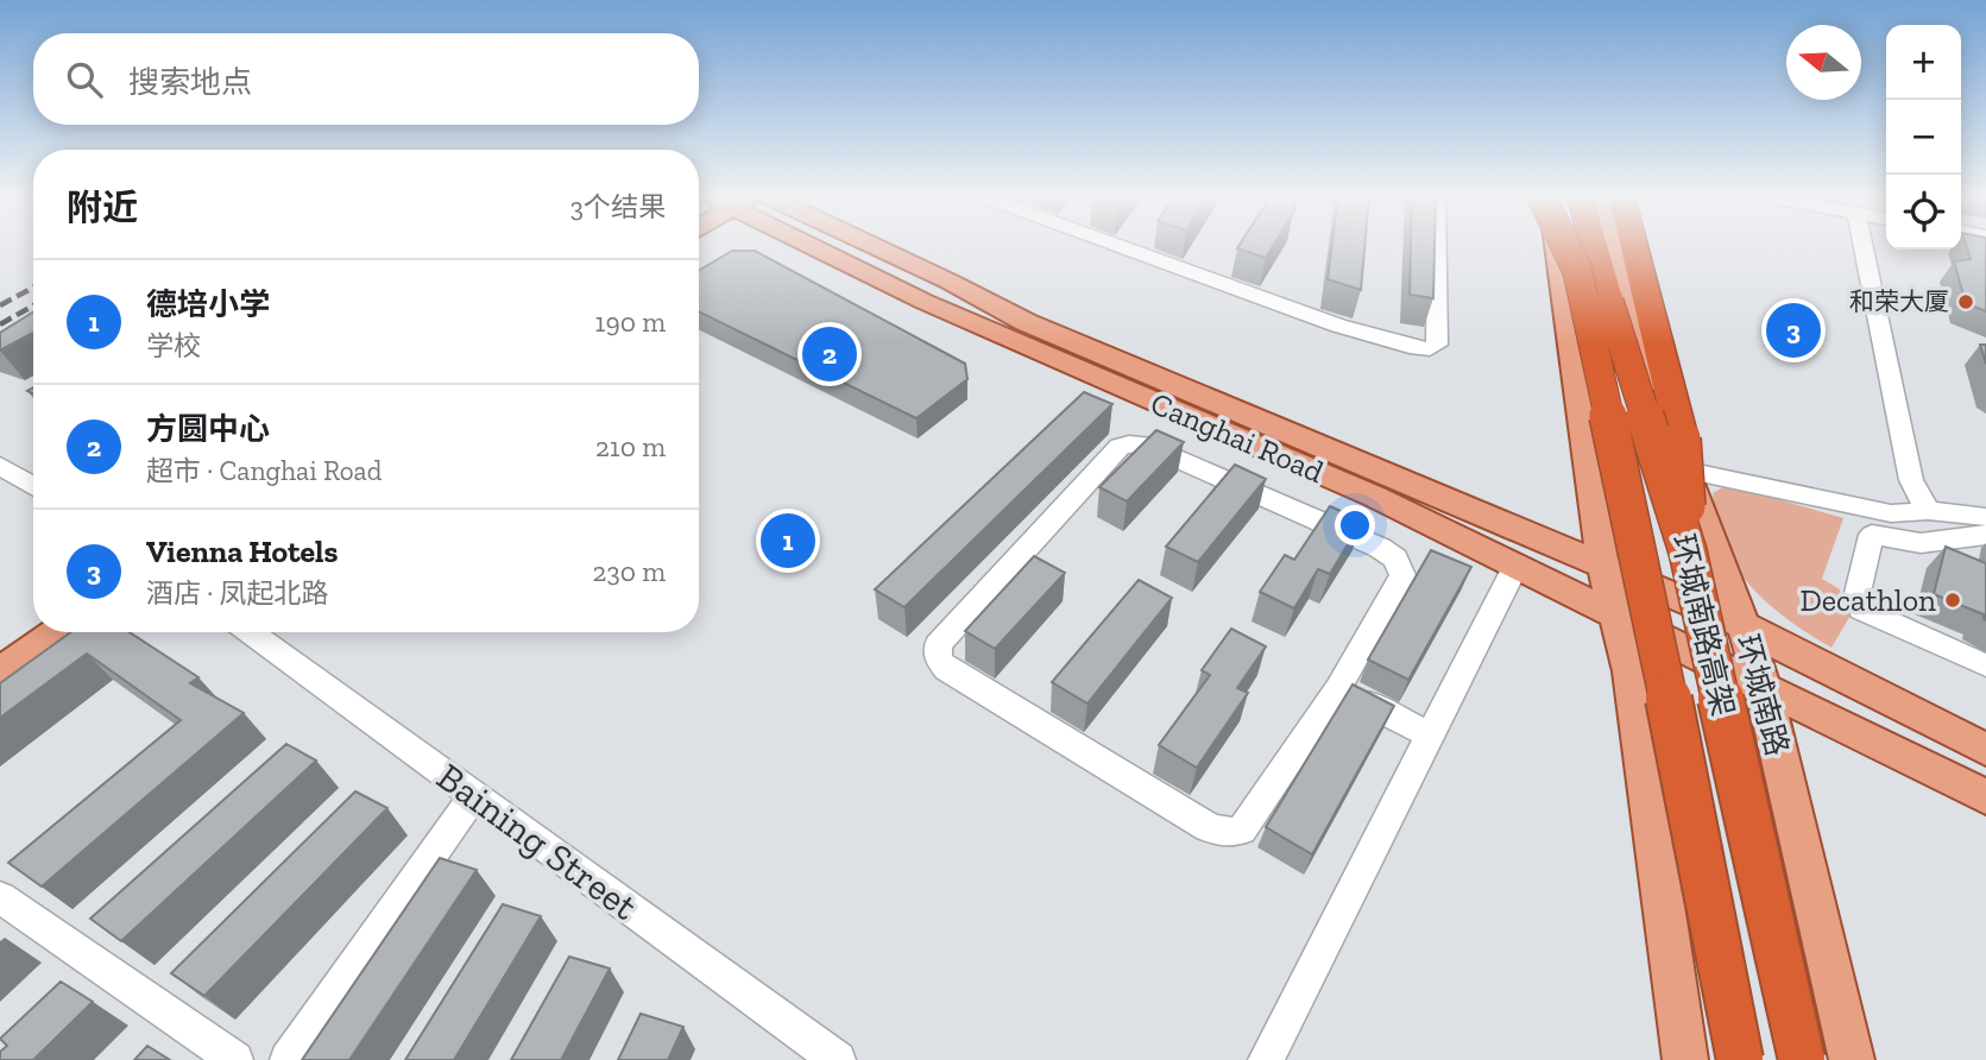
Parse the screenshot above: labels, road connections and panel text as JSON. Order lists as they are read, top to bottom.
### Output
{
  "streets": {
    "highway": ["环城南路高架"],
    "main road": ["Canghai Road", "环城南路"],
    "street": ["Baining Street"]
  },
  "crossings": [
    ["Canghai Road", "环城南路"]
  ],
  "places": ["和荣大厦", "Decathlon"],
  "north": "left",
  "page": {
    "map_buttons": ["+", "−"],
    "search": "搜索地点",
    "heading": ["附近", "3个结果"],
    "list": [
      {
        "mark": "1",
        "name": "德培小学",
        "note": "学校",
        "value": "190 m"
      },
      {
        "mark": "2",
        "name": "方圆中心",
        "note": "超市 · Canghai Road",
        "value": "210 m"
      },
      {
        "mark": "3",
        "name": "Vienna Hotels",
        "note": "酒店 · 凤起北路",
        "value": "230 m"
      }
    ],
    "pins": ["3", "2", "1"]
  }
}
